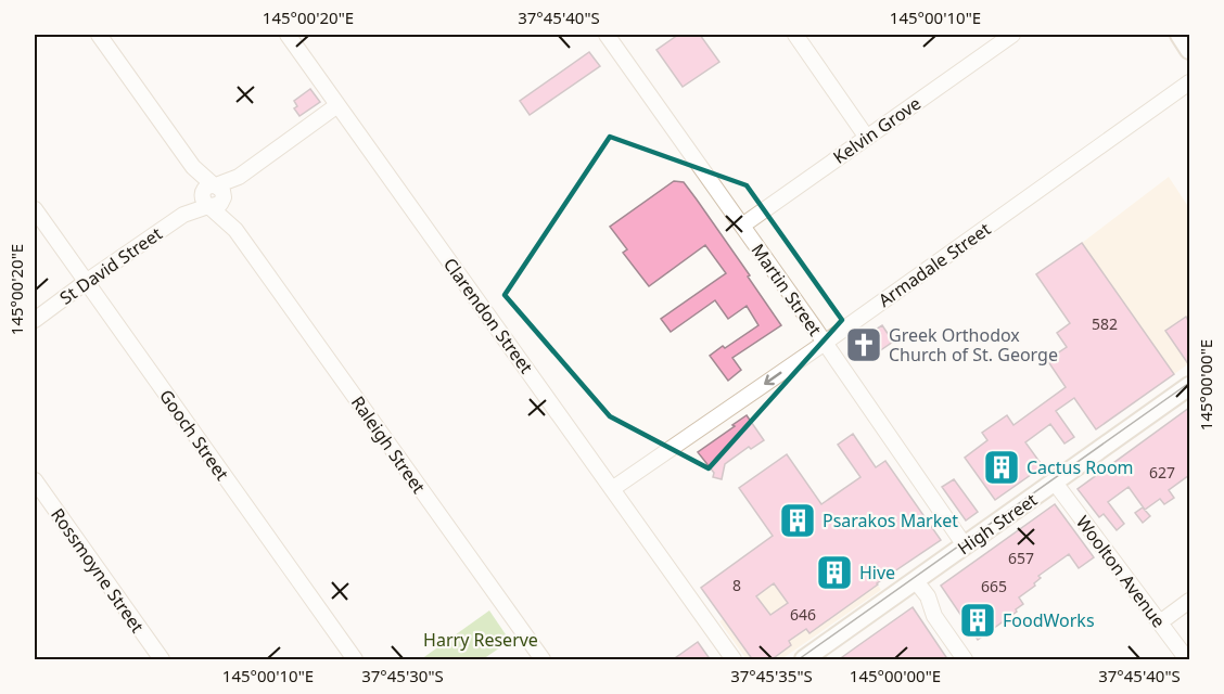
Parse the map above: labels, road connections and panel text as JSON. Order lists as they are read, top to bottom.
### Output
{
  "streets": {
    "main road": ["High Street"],
    "street": [
      "Kelvin Grove",
      "Armadale Street",
      "St David Street",
      "Martin Street",
      "Clarendon Street",
      "Gooch Street",
      "Raleigh Street",
      "Rossmoyne Street",
      "Woolton Avenue"
    ]
  },
  "crossings": [
    ["Kelvin Grove", "Martin Street"],
    ["Armadale Street", "Martin Street"],
    ["Armadale Street", "Clarendon Street"],
    ["St David Street", "Clarendon Street"],
    ["St David Street", "Gooch Street"],
    ["St David Street", "Raleigh Street"],
    ["Martin Street", "High Street"],
    ["High Street", "Woolton Avenue"]
  ],
  "one_way": ["Armadale Street"],
  "parks": ["Harry Reserve"],
  "places": {
    "church": ["Greek Orthodox Church of St. George"],
    "building": [
      "Cactus Room",
      "Psarakos Market",
      "Hive",
      "FoodWorks"
    ]
  },
  "house_numbers": [
    "582",
    "627",
    "657",
    "8",
    "665",
    "646"
  ],
  "coordinates": [
    "145°00'20\"E",
    "37°45'40\"S",
    "145°00'10\"E",
    "145°00'00\"E",
    "37°45'30\"S",
    "37°45'35\"S"
  ]
}
